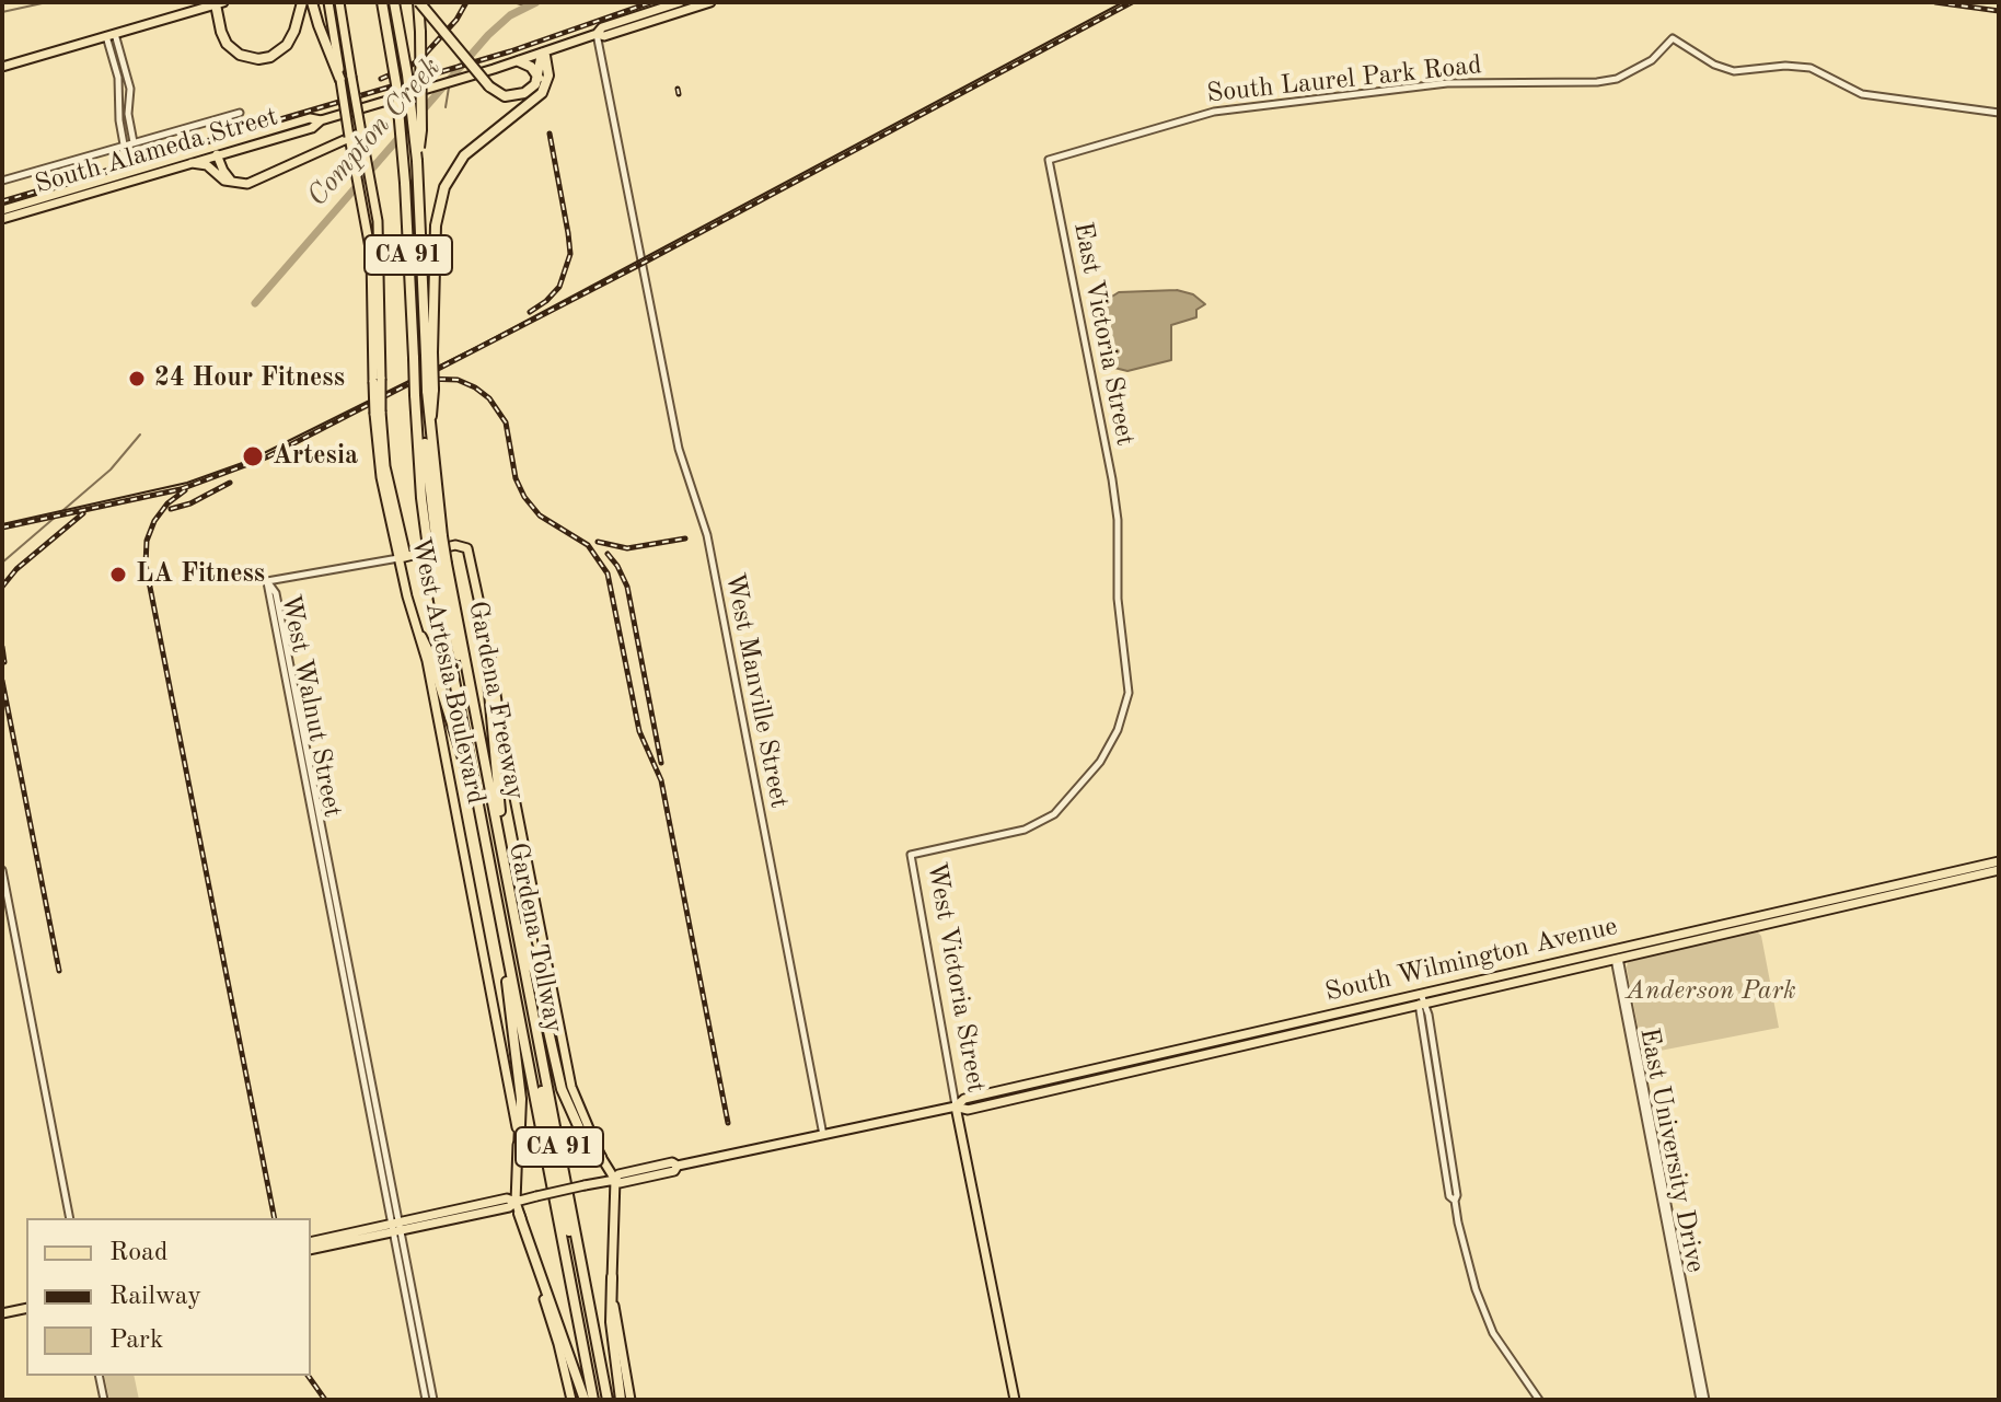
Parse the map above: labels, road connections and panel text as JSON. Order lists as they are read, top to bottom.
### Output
{
  "streets": {
    "highway": ["CA 91", "Gardena Freeway", "Gardena Tollway"],
    "main road": [
      "South Alameda Street",
      "West Artesia Boulevard",
      "South Wilmington Avenue",
      "West Victoria Street"
    ],
    "street": [
      "South Laurel Park Road",
      "East Victoria Street",
      "West Manville Street",
      "West Walnut Street",
      "East University Drive"
    ]
  },
  "crossings": [
    ["South Laurel Park Road", "East Victoria Street"],
    ["South Alameda Street", "West Manville Street"],
    ["East Victoria Street", "West Victoria Street"],
    ["West Artesia Boulevard", "West Walnut Street"],
    ["West Artesia Boulevard", "South Wilmington Avenue"],
    ["West Manville Street", "South Wilmington Avenue"],
    ["Gardena Freeway", "Gardena Tollway"],
    ["West Walnut Street", "South Wilmington Avenue"],
    ["South Wilmington Avenue", "West Victoria Street"],
    ["South Wilmington Avenue", "East University Drive"]
  ],
  "water": ["Compton Creek"],
  "parks": ["Anderson Park"],
  "places": ["24 Hour Fitness", "Artesia", "LA Fitness"],
  "legend": ["Road", "Railway", "Park"]
}
